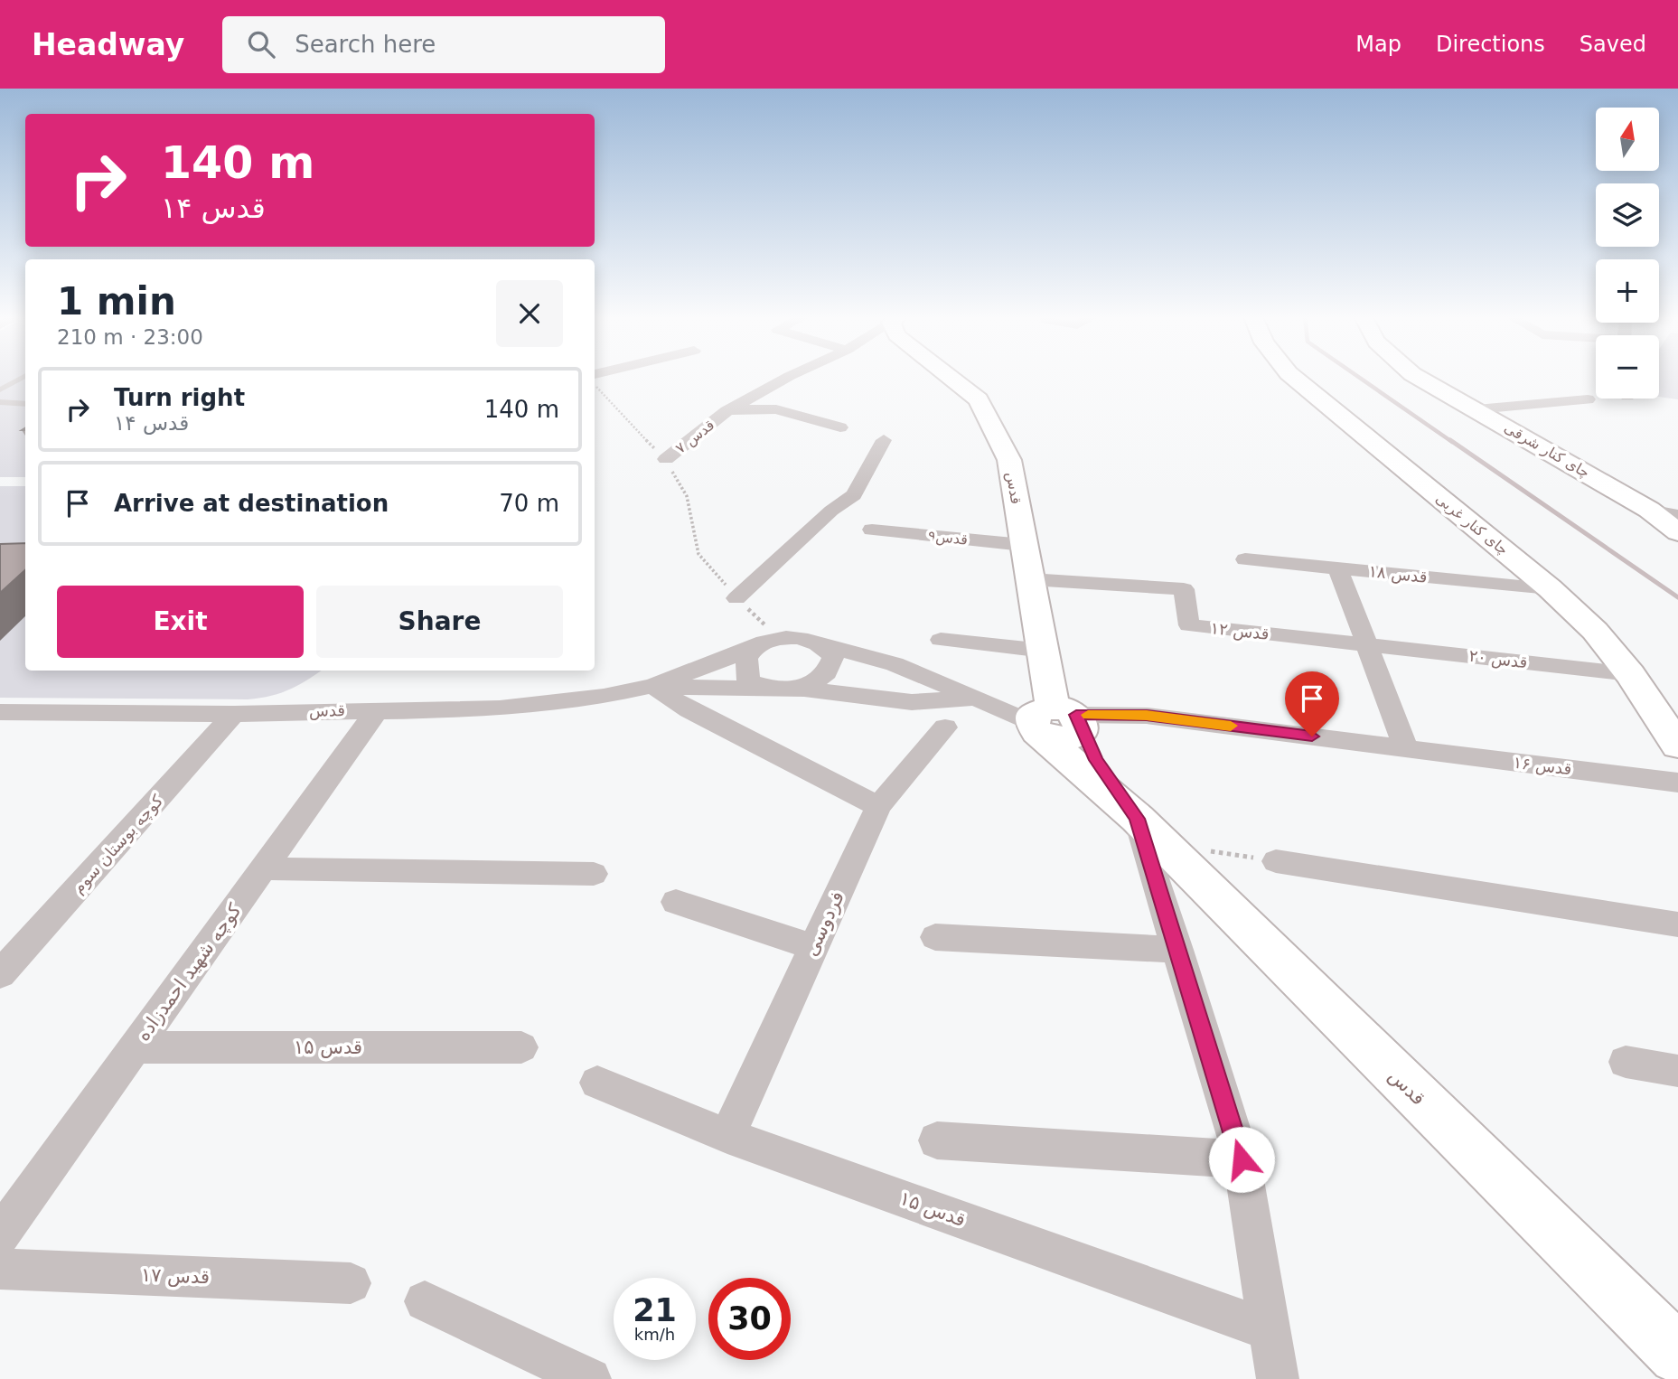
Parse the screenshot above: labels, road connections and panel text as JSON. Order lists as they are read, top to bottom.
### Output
{
  "streets": {
    "street": [
      "قدس ۷",
      "چای کنار شرقی",
      "قدس",
      "چای کنار غربی",
      "قدس۹",
      "قدس ۱۸",
      "قدس ۱۲",
      "قدس ۲۰",
      "قدس ۱۶",
      "کوچه بوستان سوم",
      "فردوسی",
      "کوچه شهید احمدزاده",
      "قدس ۱۵",
      "قدس ۱۷"
    ]
  },
  "crossings": [
    ["قدس", "قدس۹"],
    ["قدس", "قدس ۱۲"],
    ["قدس", "قدس ۱۶"],
    ["قدس", "کوچه بوستان سوم"],
    ["قدس", "کوچه شهید احمدزاده"],
    ["چای کنار غربی", "قدس ۱۸"],
    ["چای کنار غربی", "قدس ۲۰"],
    ["قدس ۱۲", "قدس ۲۰"],
    ["فردوسی", "قدس ۱۵"],
    ["کوچه شهید احمدزاده", "قدس ۱۵"]
  ],
  "north": "top",
  "page": {
    "header": "Headway",
    "search": "Search here",
    "nav": ["Map", "Directions", "Saved"],
    "map_buttons": ["+", "−"],
    "turn": ["140 m", "قدس ۱۴"],
    "heading": ["1 min", "210 m · 23:00"],
    "list": [
      {
        "name": "Turn right",
        "note": "قدس ۱۴",
        "value": "140 m"
      },
      {
        "name": "Arrive at destination",
        "value": "70 m"
      }
    ],
    "buttons": ["Exit", "Share"],
    "speed": "21 km/h",
    "limit": "30"
  }
}
